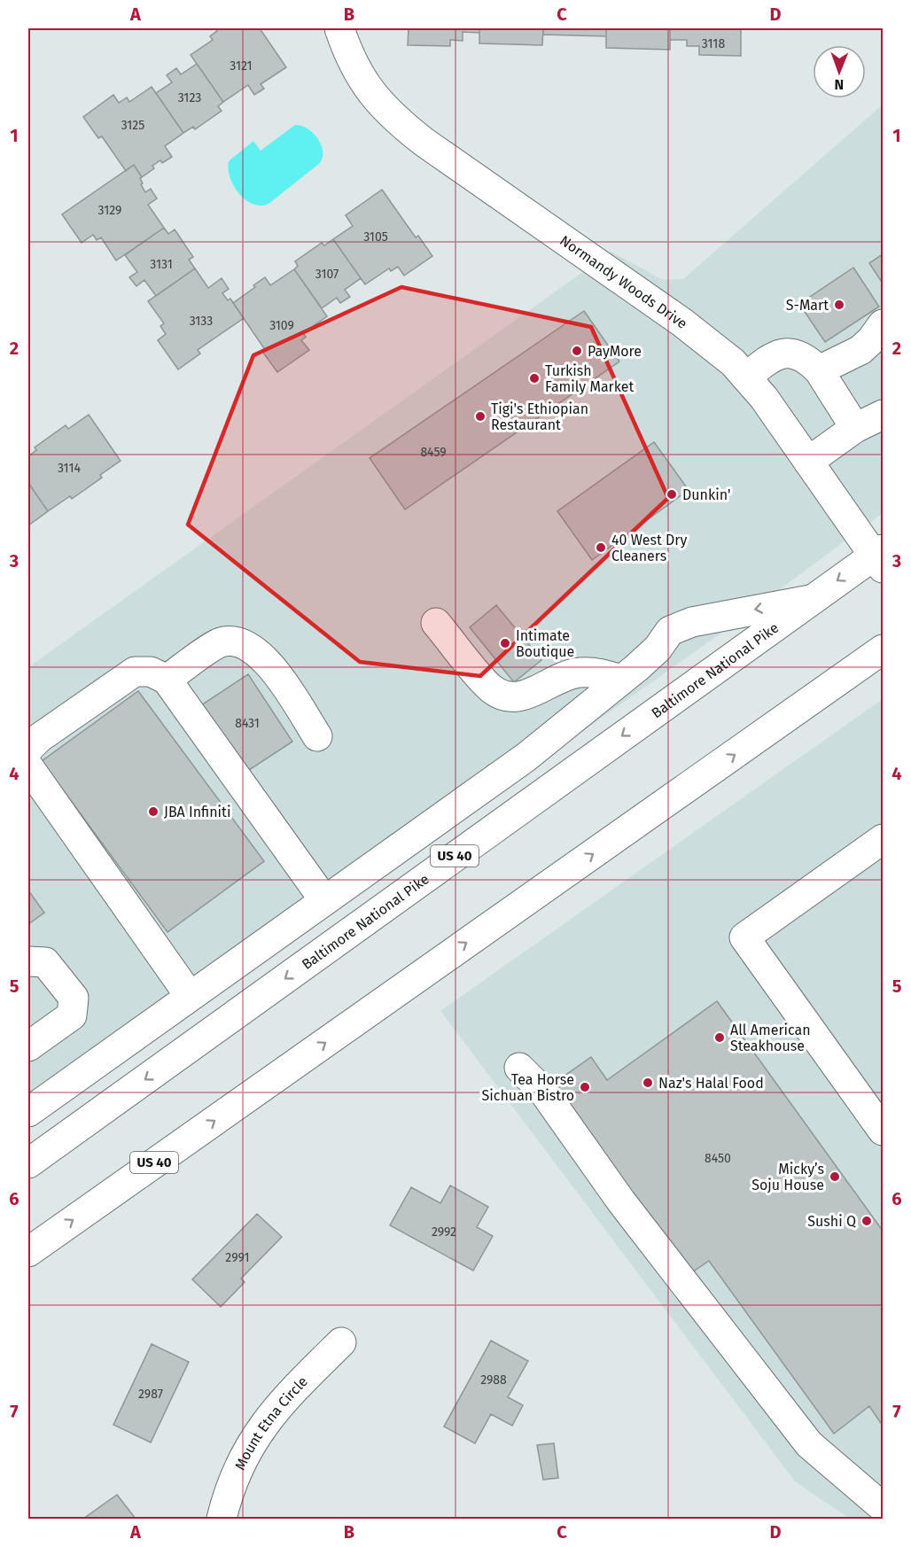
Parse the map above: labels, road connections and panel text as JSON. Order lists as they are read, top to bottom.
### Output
{
  "streets": {
    "main road": [
      "Normandy Woods Drive",
      "Baltimore National Pike",
      "US 40",
      "Mount Etna Circle"
    ]
  },
  "crossings": [
    ["Normandy Woods Drive", "Baltimore National Pike"]
  ],
  "places": [
    "S-Mart",
    "PayMore",
    "Turkish Family Market",
    "Tigi's Ethiopian Restaurant",
    "Dunkin'",
    "40 West Dry Cleaners",
    "Intimate Boutique",
    "JBA Infiniti",
    "All American Steakhouse",
    "Naz's Halal Food",
    "Tea Horse Sichuan Bistro",
    "Micky’s Soju House",
    "Sushi Q"
  ],
  "house_numbers": [
    "3118",
    "3121",
    "3123",
    "3125",
    "3129",
    "3105",
    "3131",
    "3107",
    "3133",
    "3109",
    "8459",
    "3114",
    "8431",
    "8450",
    "2992",
    "2991",
    "2988",
    "2987"
  ],
  "north": "bottom",
  "grid": {
    "columns": [
      "A",
      "B",
      "C",
      "D"
    ],
    "rows": [
      "1",
      "2",
      "3",
      "4",
      "5",
      "6",
      "7"
    ]
  }
}
